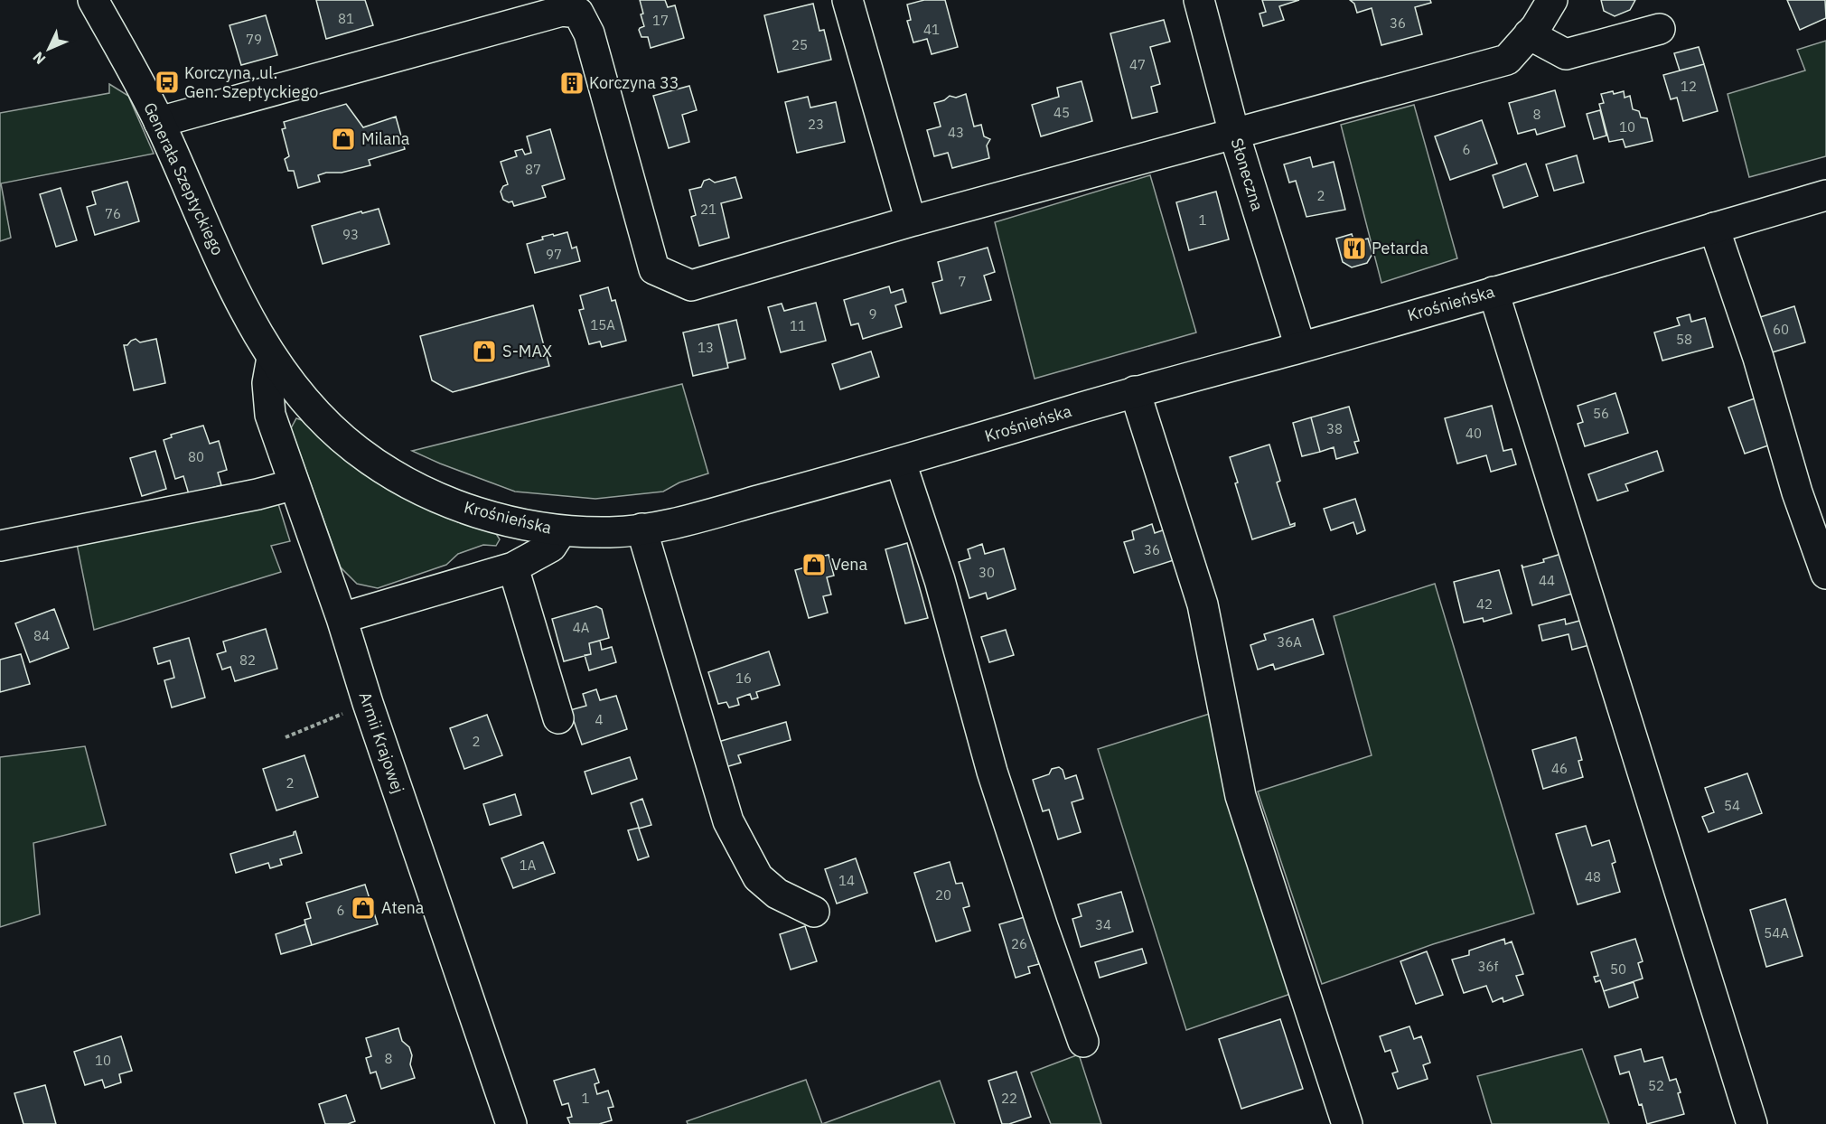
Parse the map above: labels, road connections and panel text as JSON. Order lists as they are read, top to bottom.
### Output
{
  "streets": {
    "street": [
      "Słoneczna",
      "Generała Szeptyckiego",
      "Krośnieńska",
      "Armii Krajowej"
    ]
  },
  "crossings": [
    ["Słoneczna", "Krośnieńska"],
    ["Generała Szeptyckiego", "Krośnieńska"],
    ["Generała Szeptyckiego", "Armii Krajowej"],
    ["Krośnieńska", "Armii Krajowej"]
  ],
  "places": {
    "bus stop": ["Korczyna, ul. Gen. Szeptyckiego"],
    "building": ["Korczyna 33"],
    "shop": [
      "Milana",
      "S-MAX",
      "Vena",
      "Atena"
    ],
    "restaurant": ["Petarda"]
  },
  "house_numbers": [
    "81",
    "17",
    "36",
    "41",
    "79",
    "25",
    "47",
    "12",
    "45",
    "8",
    "23",
    "10",
    "43",
    "6",
    "87",
    "2",
    "21",
    "76",
    "1",
    "93",
    "97",
    "7",
    "9",
    "15A",
    "11",
    "60",
    "58",
    "13",
    "56",
    "38",
    "40",
    "80",
    "36",
    "30",
    "44",
    "42",
    "4A",
    "84",
    "36A",
    "82",
    "16",
    "4",
    "2",
    "46",
    "2",
    "54",
    "1A",
    "48",
    "14",
    "20",
    "6",
    "34",
    "54A",
    "26",
    "36f",
    "50",
    "8",
    "10",
    "52",
    "1",
    "22"
  ],
  "north": "bottom left"
}
